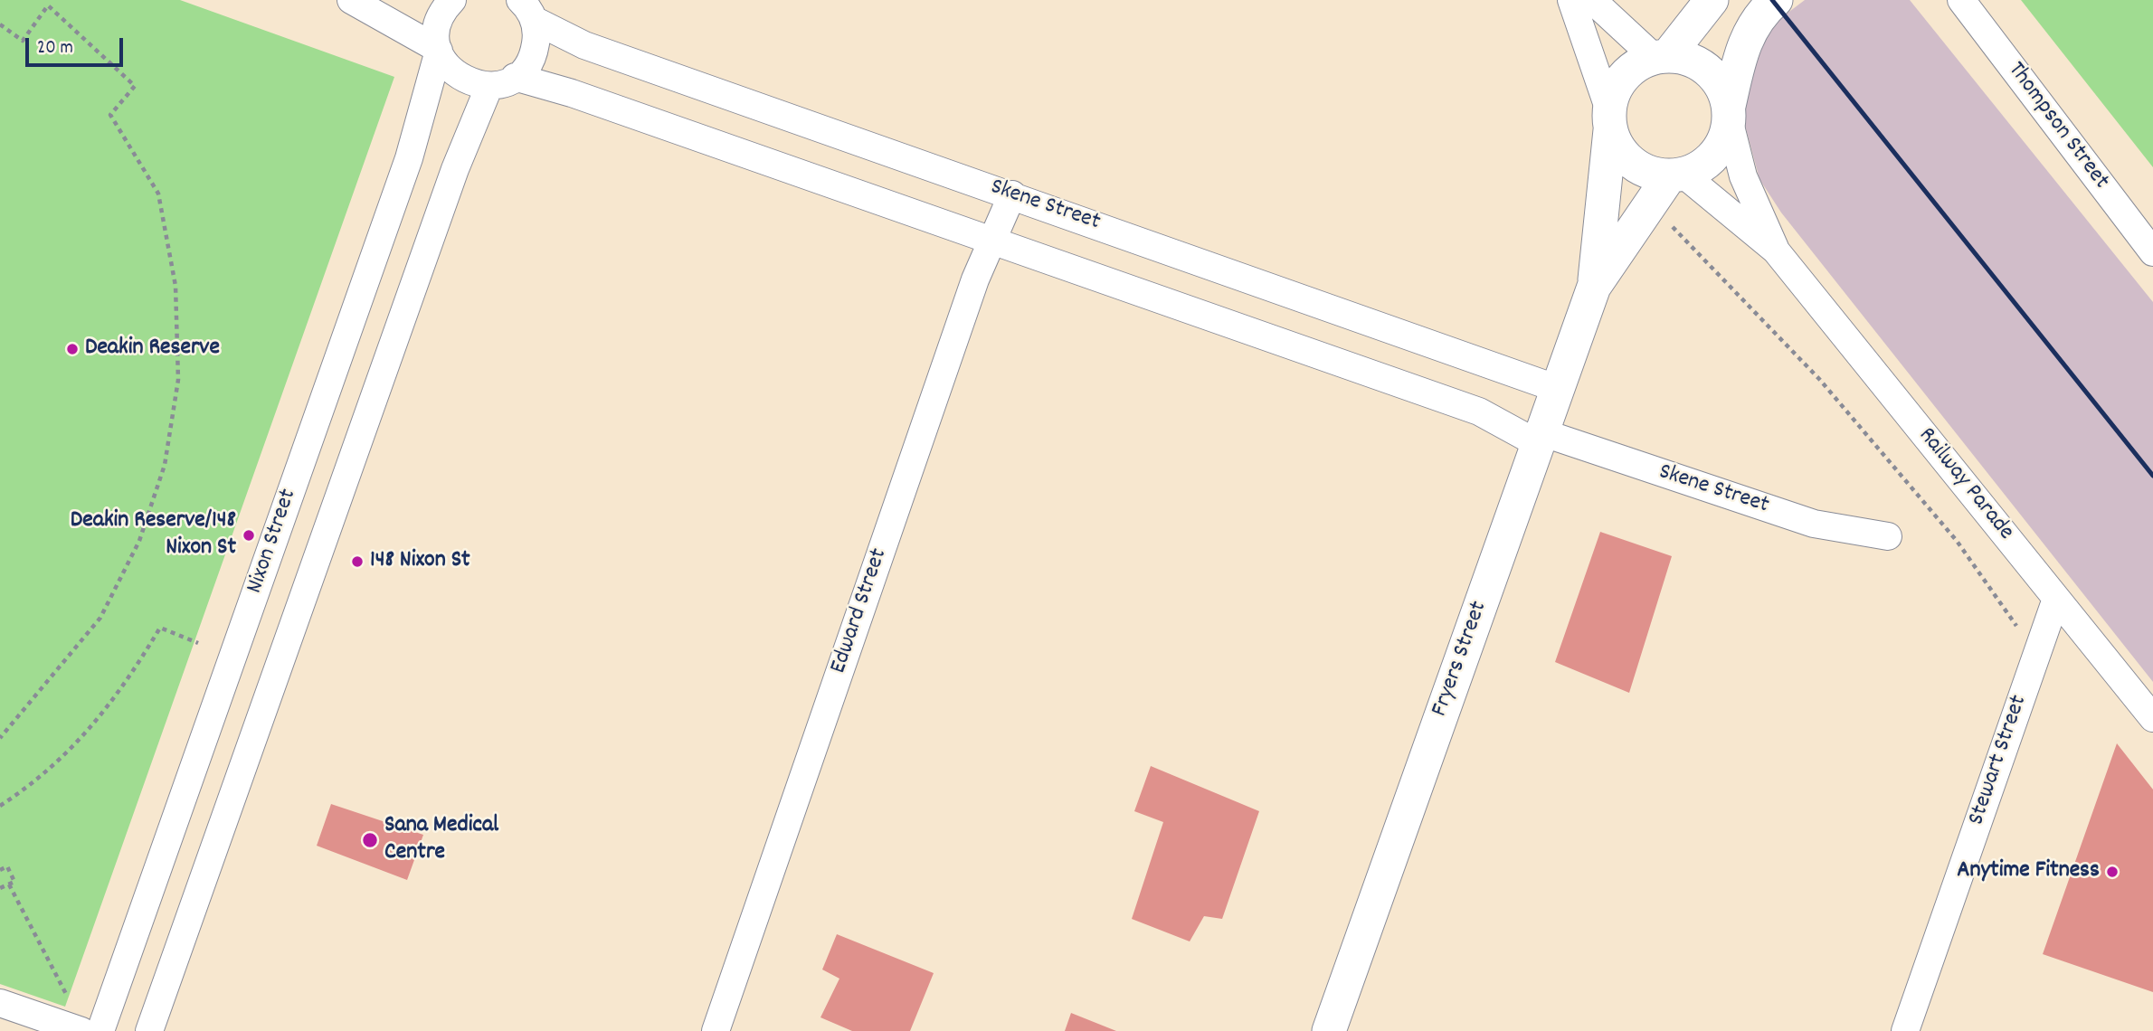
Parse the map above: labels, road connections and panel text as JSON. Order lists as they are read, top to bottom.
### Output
{
  "streets": {
    "street": [
      "Thompson Street",
      "Skene Street",
      "Railway Parade",
      "Nixon Street",
      "Edward Street",
      "Fryers Street",
      "Stewart Street"
    ]
  },
  "crossings": [
    ["Skene Street", "Edward Street"],
    ["Skene Street", "Fryers Street"],
    ["Railway Parade", "Fryers Street"],
    ["Railway Parade", "Stewart Street"]
  ],
  "places": [
    "Deakin Reserve",
    "Deakin Reserve/148 Nixon St",
    "148 Nixon St",
    "Sana Medical Centre",
    "Anytime Fitness"
  ],
  "scale_bar": "20 m"
}
